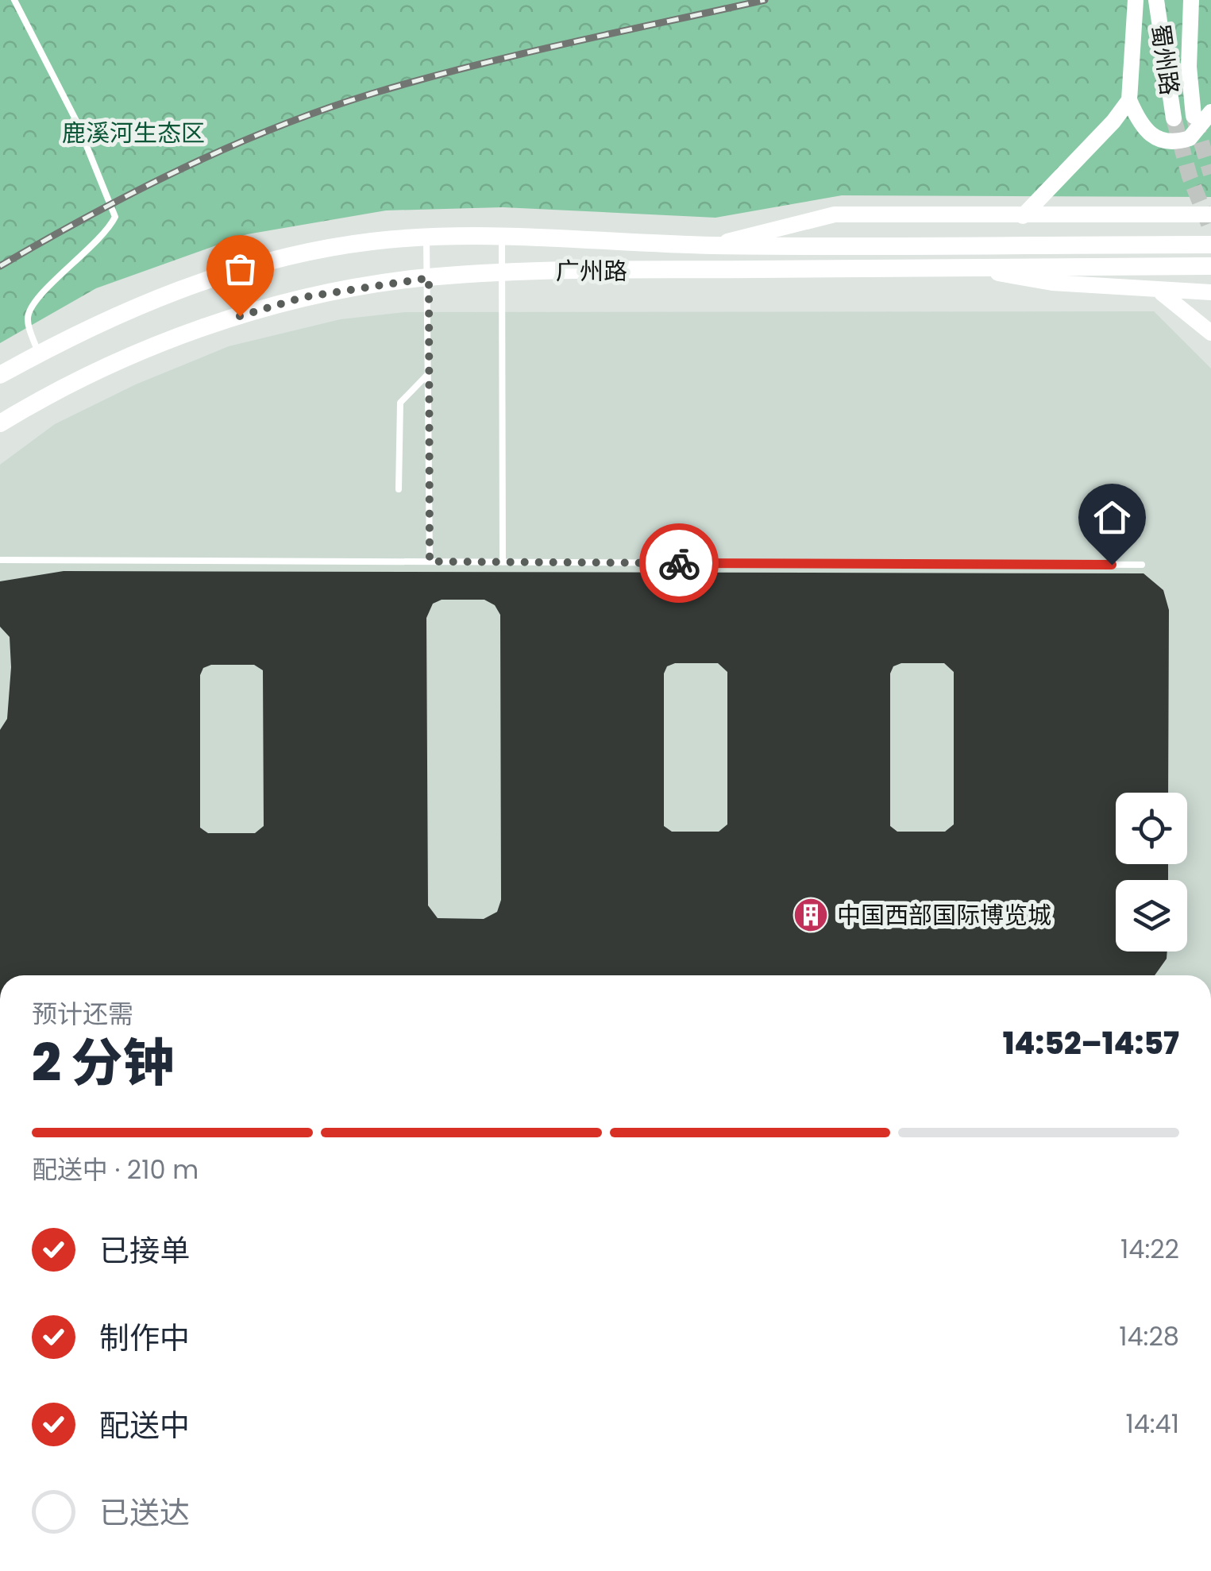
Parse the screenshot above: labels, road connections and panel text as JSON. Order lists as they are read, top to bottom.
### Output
{
  "streets": {
    "main road": ["广州路"],
    "street": ["蜀州路"]
  },
  "parks": ["鹿溪河生态区"],
  "places": {
    "building": ["中国西部国际博览城"]
  },
  "page": {
    "heading": ["2 分钟", "预计还需", "14:52–14:57"],
    "bar": "配送中 · 210 m",
    "list": [
      ["已接单", "14:22"],
      ["制作中", "14:28"],
      ["配送中", "14:41"],
      "已送达"
    ]
  }
}
